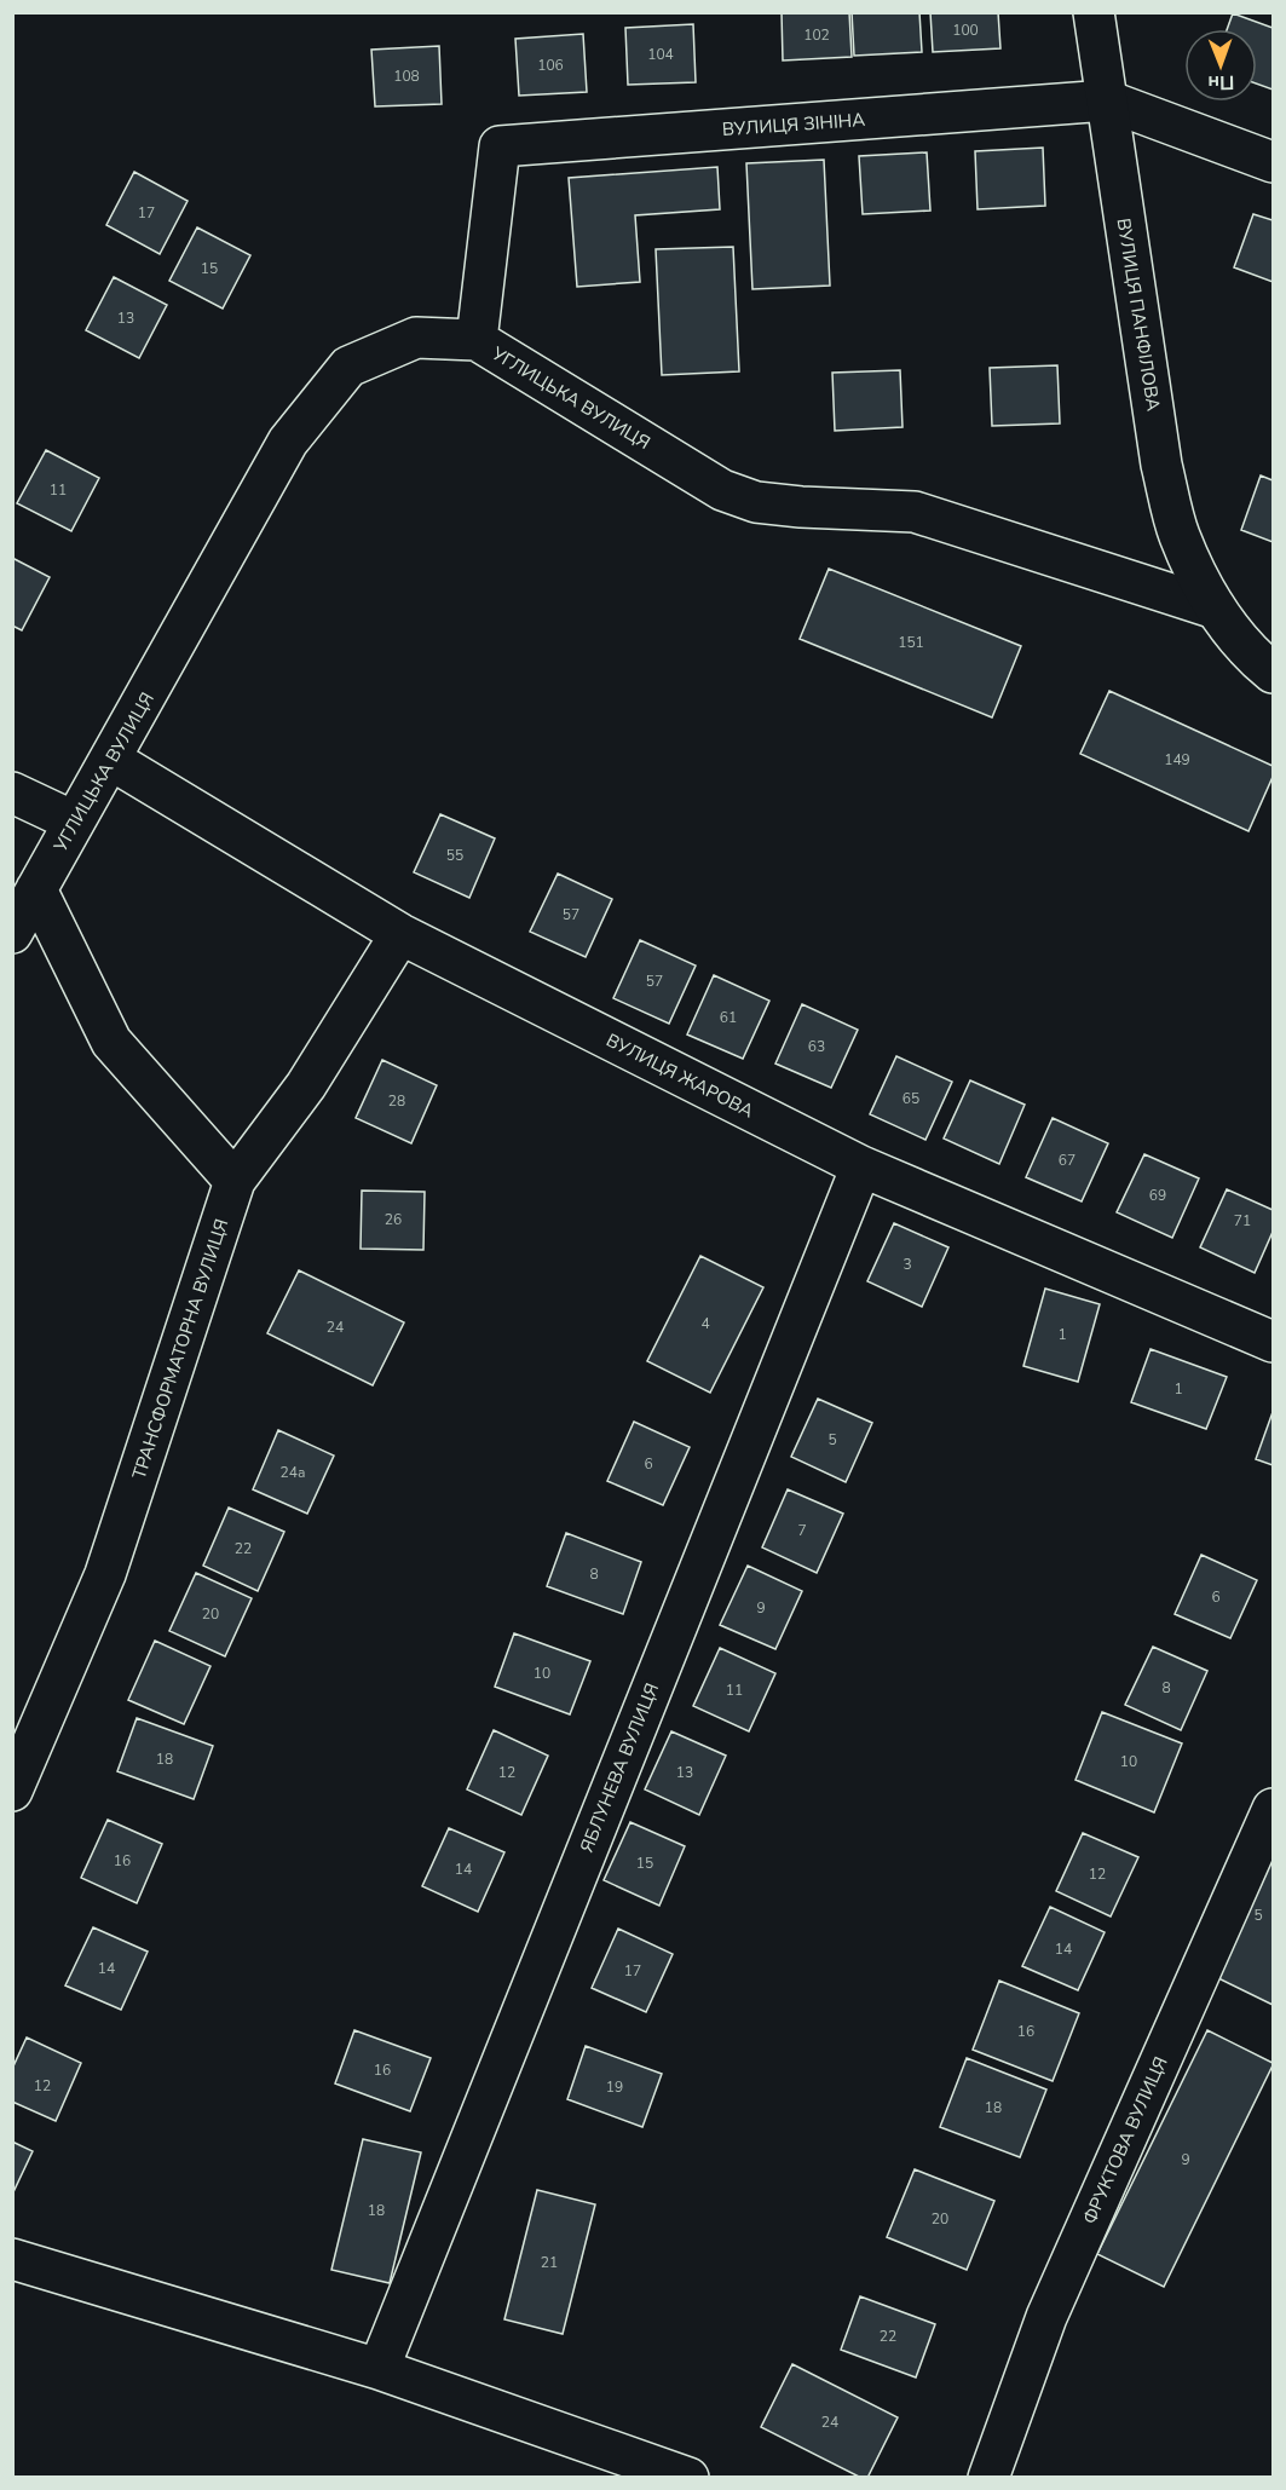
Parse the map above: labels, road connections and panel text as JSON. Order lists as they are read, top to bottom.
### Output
{
  "streets": {
    "street": [
      "ВУЛИЦЯ ЗІНІНА",
      "ВУЛИЦЯ ПАНФІЛОВА",
      "УГЛИЦЬКА ВУЛИЦЯ",
      "ВУЛИЦЯ ЖАРОВА",
      "ТРАНСФОРМАТОРНА ВУЛИЦЯ",
      "ЯБЛУНЕВА ВУЛИЦЯ",
      "ФРУКТОВА ВУЛИЦЯ"
    ]
  },
  "crossings": [
    ["ВУЛИЦЯ ЗІНІНА", "ВУЛИЦЯ ПАНФІЛОВА"],
    ["ВУЛИЦЯ ЗІНІНА", "УГЛИЦЬКА ВУЛИЦЯ"],
    ["ВУЛИЦЯ ПАНФІЛОВА", "УГЛИЦЬКА ВУЛИЦЯ"],
    ["УГЛИЦЬКА ВУЛИЦЯ", "ВУЛИЦЯ ЖАРОВА"],
    ["ВУЛИЦЯ ЖАРОВА", "ТРАНСФОРМАТОРНА ВУЛИЦЯ"],
    ["ВУЛИЦЯ ЖАРОВА", "ЯБЛУНЕВА ВУЛИЦЯ"]
  ],
  "house_numbers": [
    "100",
    "102",
    "104",
    "106",
    "108",
    "17",
    "15",
    "13",
    "11",
    "151",
    "149",
    "55",
    "57",
    "57",
    "61",
    "63",
    "65",
    "28",
    "67",
    "69",
    "26",
    "71",
    "3",
    "4",
    "24",
    "1",
    "1",
    "5",
    "6",
    "24а",
    "7",
    "22",
    "8",
    "6",
    "9",
    "20",
    "10",
    "8",
    "11",
    "18",
    "10",
    "12",
    "13",
    "16",
    "15",
    "14",
    "12",
    "5",
    "14",
    "14",
    "17",
    "16",
    "16",
    "12",
    "19",
    "18",
    "9",
    "18",
    "20",
    "21",
    "22",
    "24"
  ],
  "north": "bottom"
}
